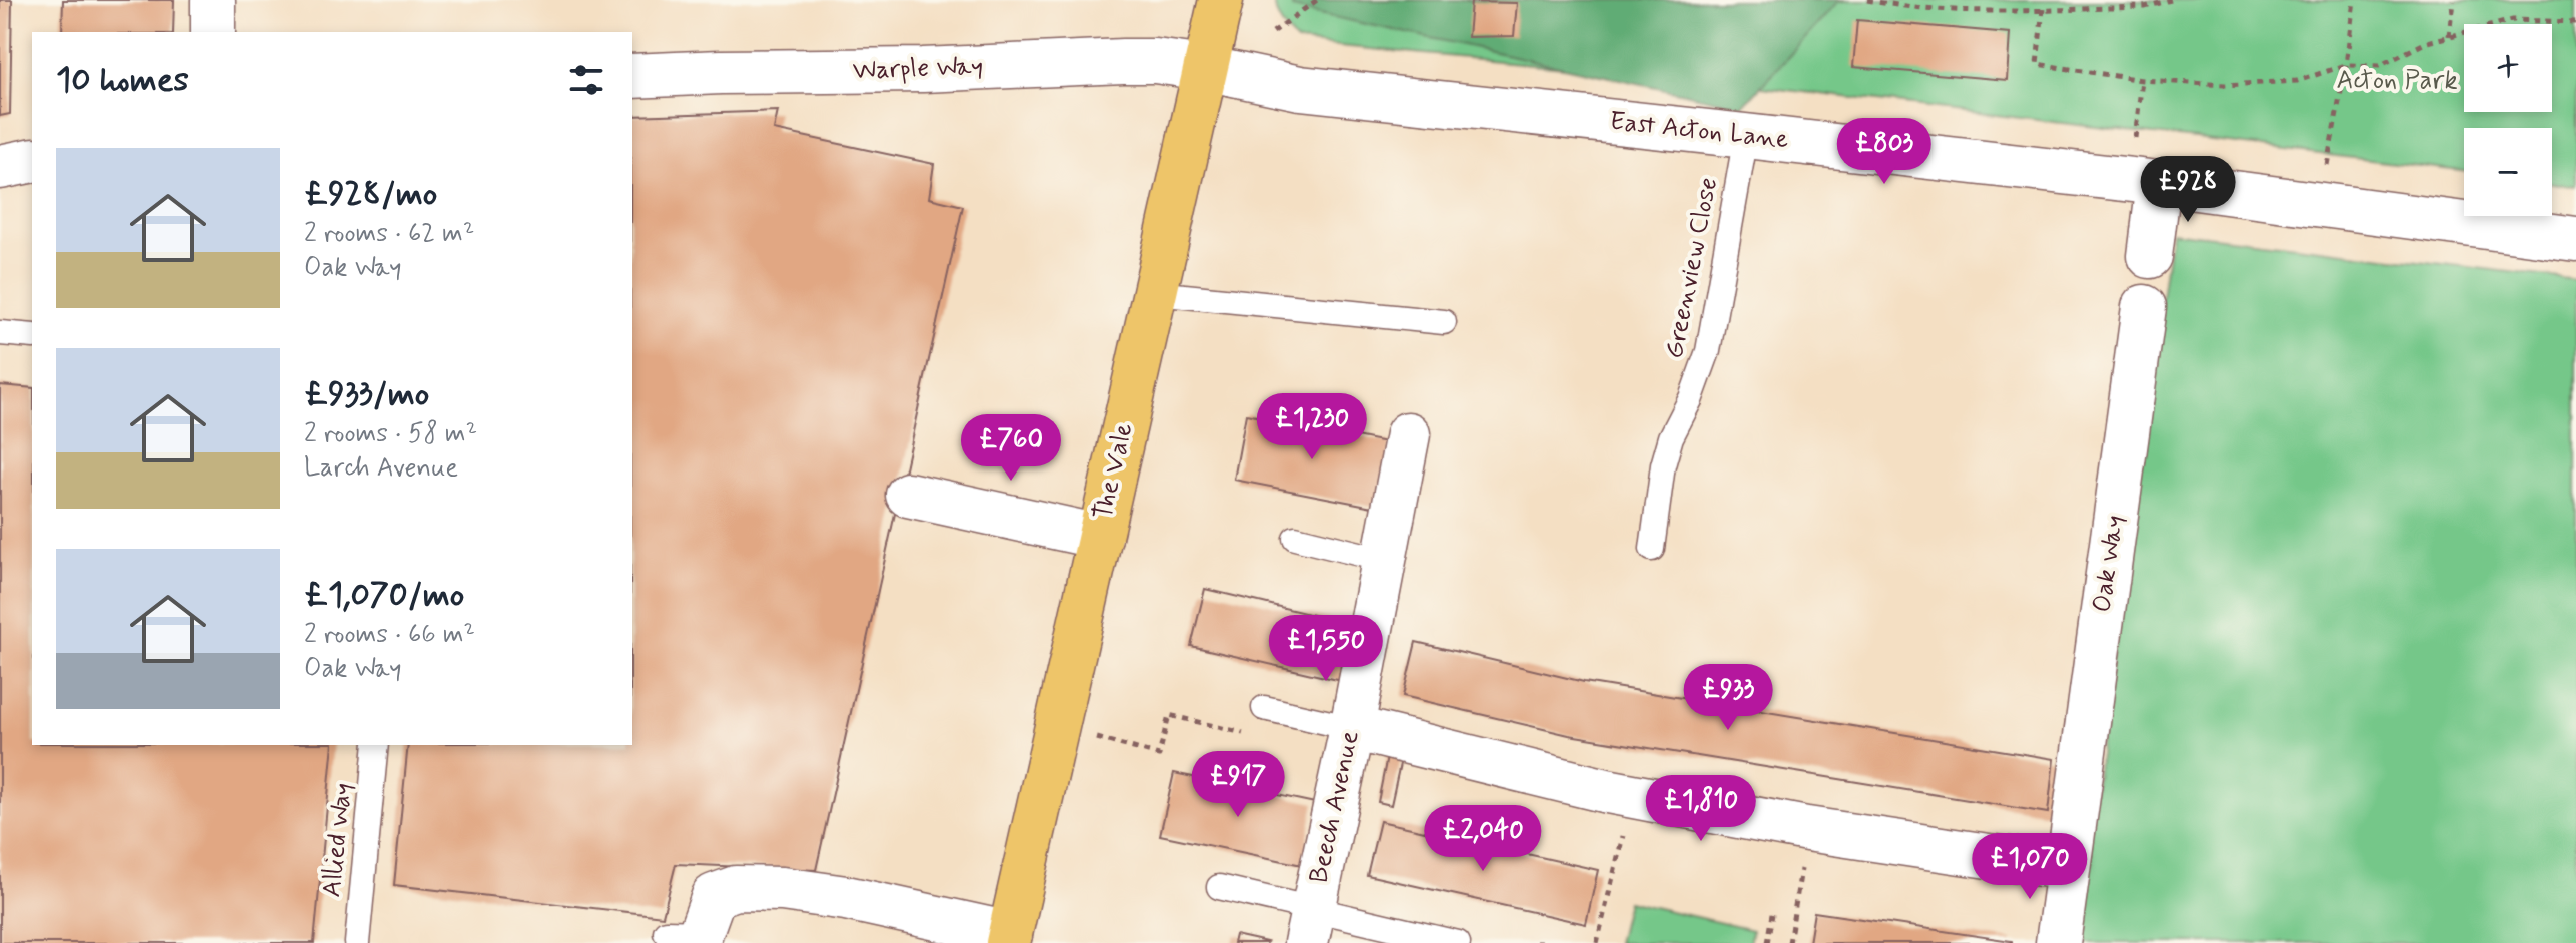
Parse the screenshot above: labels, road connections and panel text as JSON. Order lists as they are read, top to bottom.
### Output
{
  "streets": {
    "main road": ["The Vale"],
    "street": [
      "Warple Way",
      "East Acton Lane",
      "Oak Way",
      "Beech Avenue"
    ],
    "lane": ["Greenview Close", "Allied Way"]
  },
  "crossings": [
    ["Warple Way", "East Acton Lane"],
    ["Warple Way", "The Vale"],
    ["East Acton Lane", "Greenview Close"],
    ["East Acton Lane", "The Vale"],
    ["East Acton Lane", "Oak Way"]
  ],
  "parks": ["Acton Park"],
  "page": {
    "map_buttons": ["+", "−"],
    "heading": "10 homes",
    "price": [
      "£803",
      "£928",
      "£1,230",
      "£760",
      "£1,550",
      "£933",
      "£917",
      "£1,810",
      "£2,040",
      "£1,070"
    ],
    "list": [
      {
        "name": "£928/mo",
        "note": "2 rooms · 62 m² · Oak Way"
      },
      {
        "name": "£933/mo",
        "note": "2 rooms · 58 m² · Larch Avenue"
      },
      {
        "name": "£1,070/mo",
        "note": "2 rooms · 66 m² · Oak Way"
      }
    ]
  }
}
